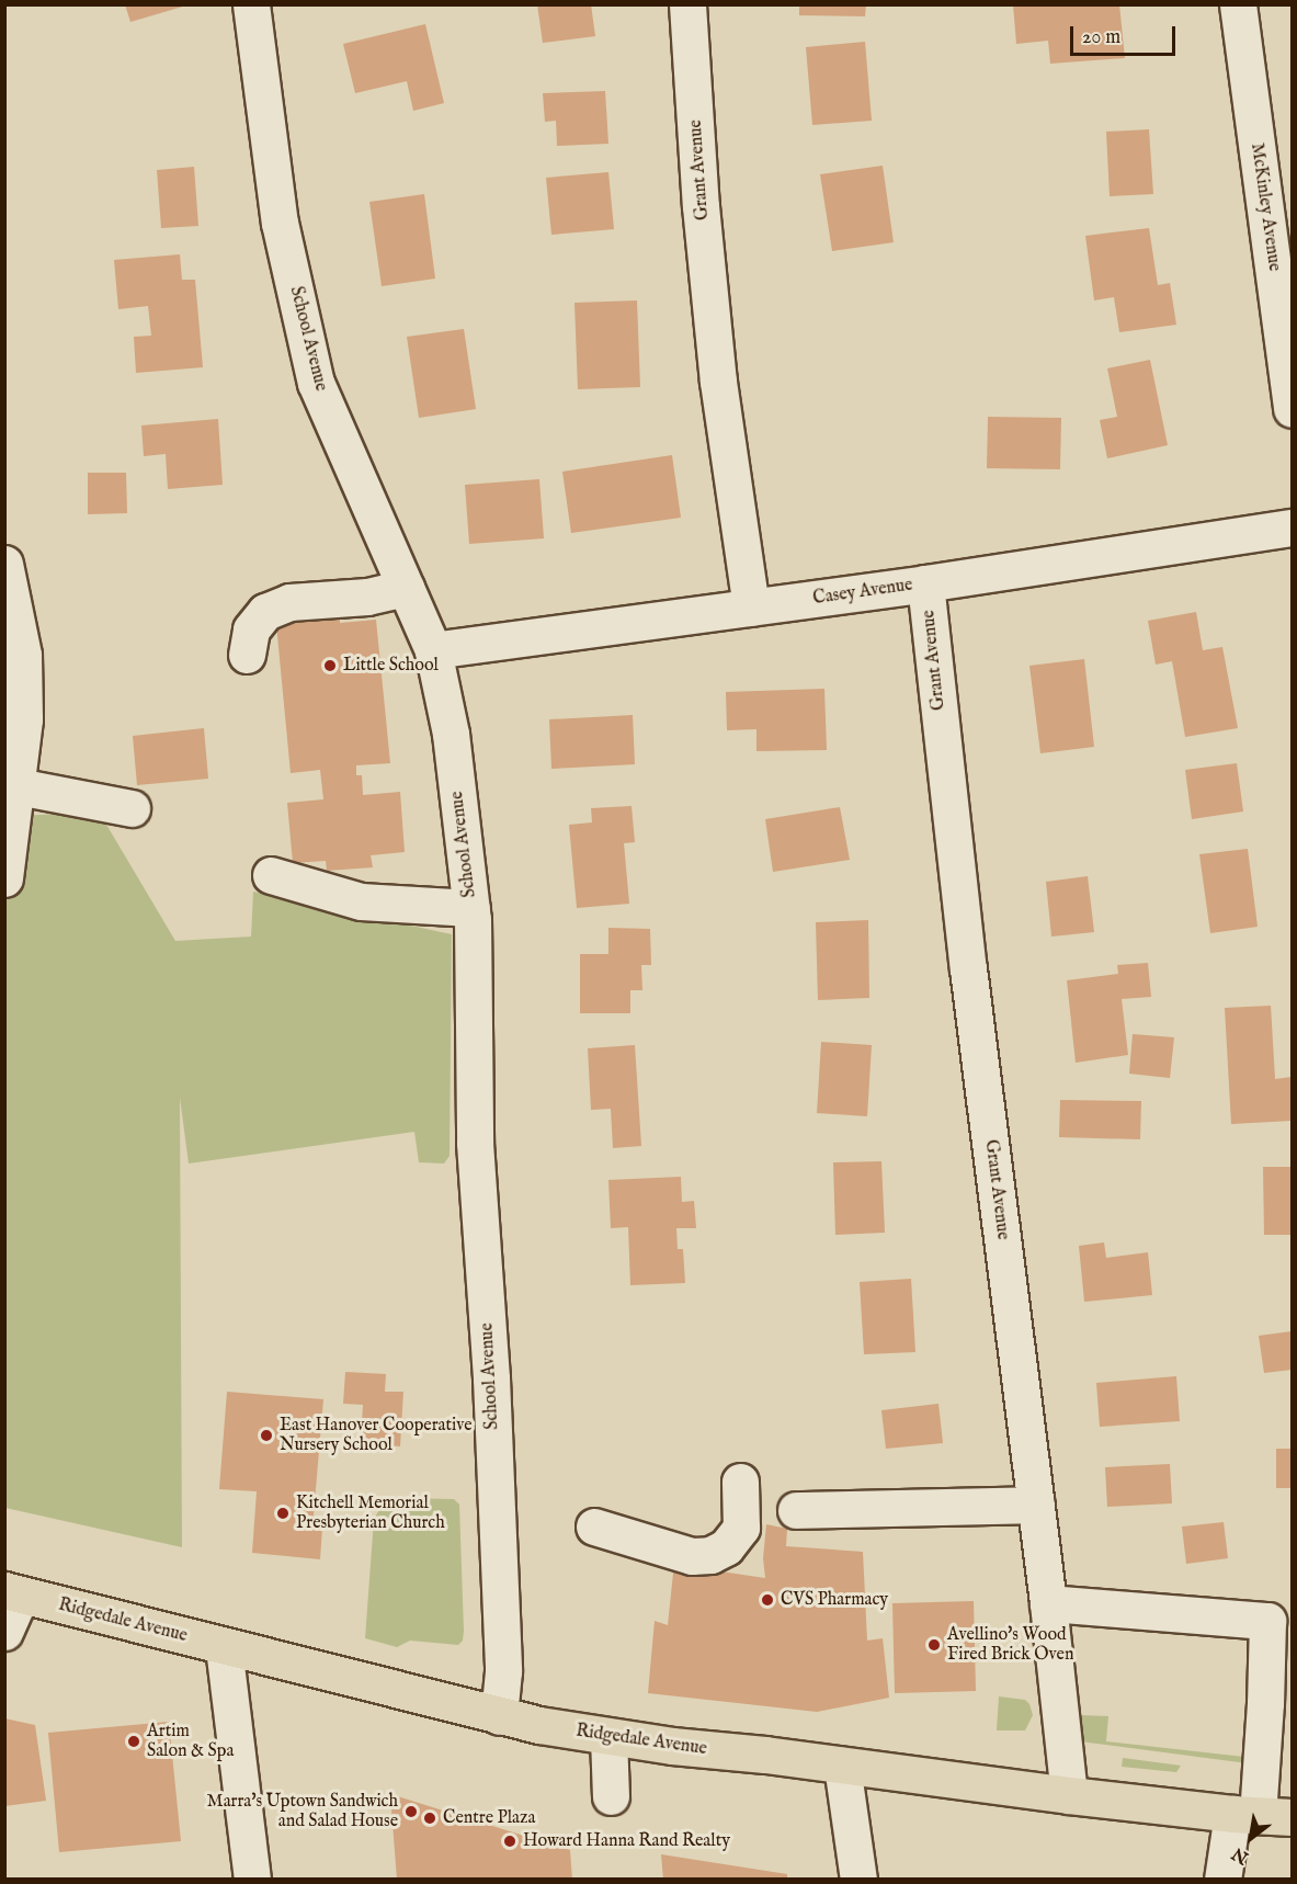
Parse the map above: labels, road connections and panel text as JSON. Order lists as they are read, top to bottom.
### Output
{
  "streets": {
    "main road": ["Ridgedale Avenue"],
    "street": [
      "Grant Avenue",
      "McKinley Avenue",
      "School Avenue",
      "Casey Avenue"
    ]
  },
  "crossings": [
    ["Grant Avenue", "Casey Avenue"],
    ["Grant Avenue", "Ridgedale Avenue"],
    ["School Avenue", "Casey Avenue"],
    ["School Avenue", "Ridgedale Avenue"]
  ],
  "places": [
    "Little School",
    "East Hanover Cooperative Nursery School",
    "Kitchell Memorial Presbyterian Church",
    "CVS Pharmacy",
    "Avellino's Wood Fired Brick Oven",
    "Artim Salon & Spa",
    "Marra's Uptown Sandwich and Salad House",
    "Centre Plaza",
    "Howard Hanna Rand Realty"
  ],
  "scale_bar": "20 m",
  "north": "bottom left"
}
